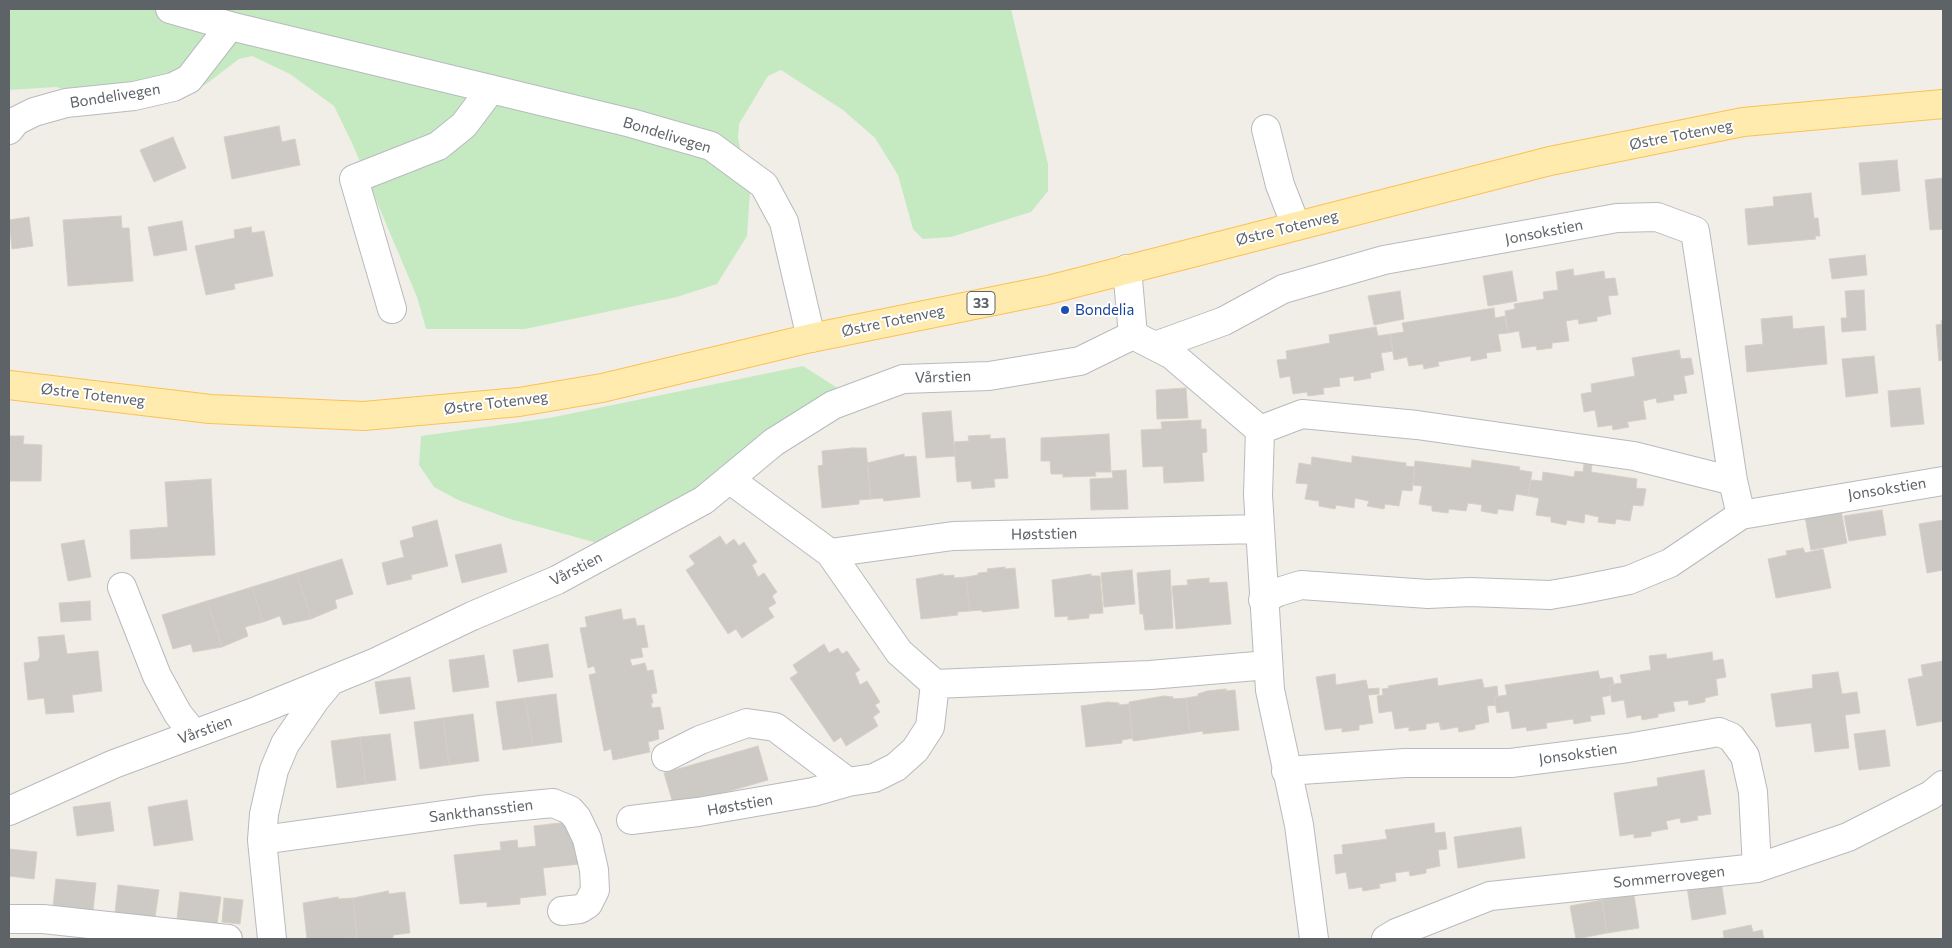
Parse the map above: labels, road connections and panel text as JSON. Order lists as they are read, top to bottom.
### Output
{
  "streets": {
    "main road": ["Østre Totenveg", "33"],
    "street": [
      "Bondelivegen",
      "Jonsokstien",
      "Vårstien",
      "Høststien",
      "Sankthansstien",
      "Sommerrovegen"
    ]
  },
  "crossings": [
    ["Bondelivegen", "Østre Totenveg"],
    ["Jonsokstien", "Vårstien"],
    ["Jonsokstien", "Sommerrovegen"]
  ],
  "places": ["Bondelia"]
}
